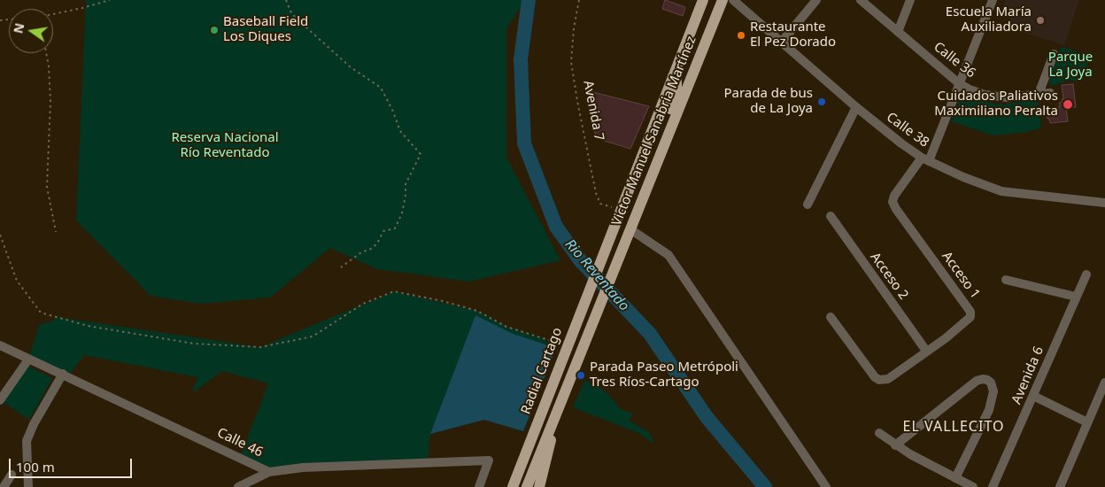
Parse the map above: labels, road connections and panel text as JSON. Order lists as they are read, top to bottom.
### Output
{
  "streets": {
    "main road": ["Victor Manuel Sanabria Martínez", "Radial Cartago"],
    "street": [
      "Calle 36",
      "Calle 38",
      "Acceso 1",
      "Acceso 2",
      "Avenida 6",
      "Calle 46"
    ],
    "path": ["Avenida 7"]
  },
  "crossings": [
    ["Avenida 7", "Victor Manuel Sanabria Martínez"],
    ["Calle 38", "Acceso 1"],
    ["Victor Manuel Sanabria Martínez", "Radial Cartago"],
    ["Acceso 1", "Acceso 2"]
  ],
  "districts": ["EL VALLECITO"],
  "water": ["Rio Reventado"],
  "parks": ["Parque La Joya", "Reserva Nacional Río Reventado"],
  "places": [
    "Escuela María Auxiliadora",
    "Baseball Field Los Diques",
    "Restaurante El Pez Dorado",
    "Parada de bus de La Joya",
    "Cuidados Paliativos Maximiliano Peralta",
    "Parada Paseo Metrópoli Tres Ríos-Cartago"
  ],
  "scale_bar": "100 m",
  "north": "left"
}
